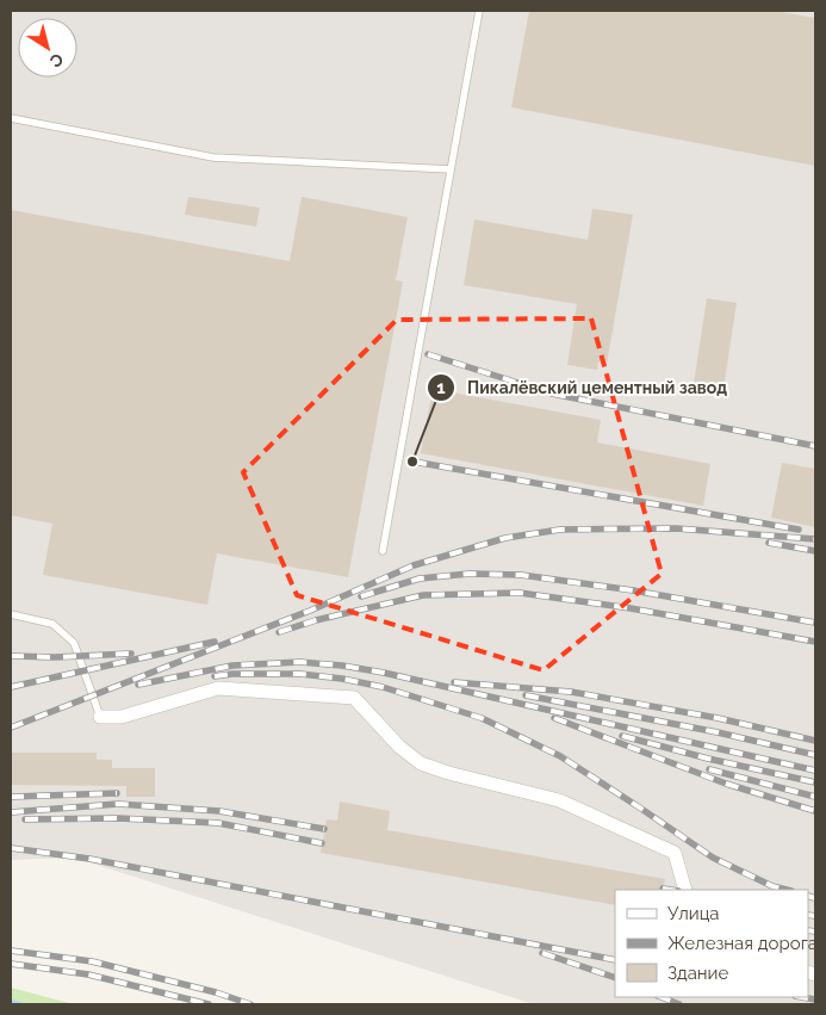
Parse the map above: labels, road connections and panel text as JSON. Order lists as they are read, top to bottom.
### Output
{
  "places": ["Пикалёвский цементный завод"],
  "legend": ["Улица", "Железная дорога", "Здание"],
  "north": "bottom right"
}
